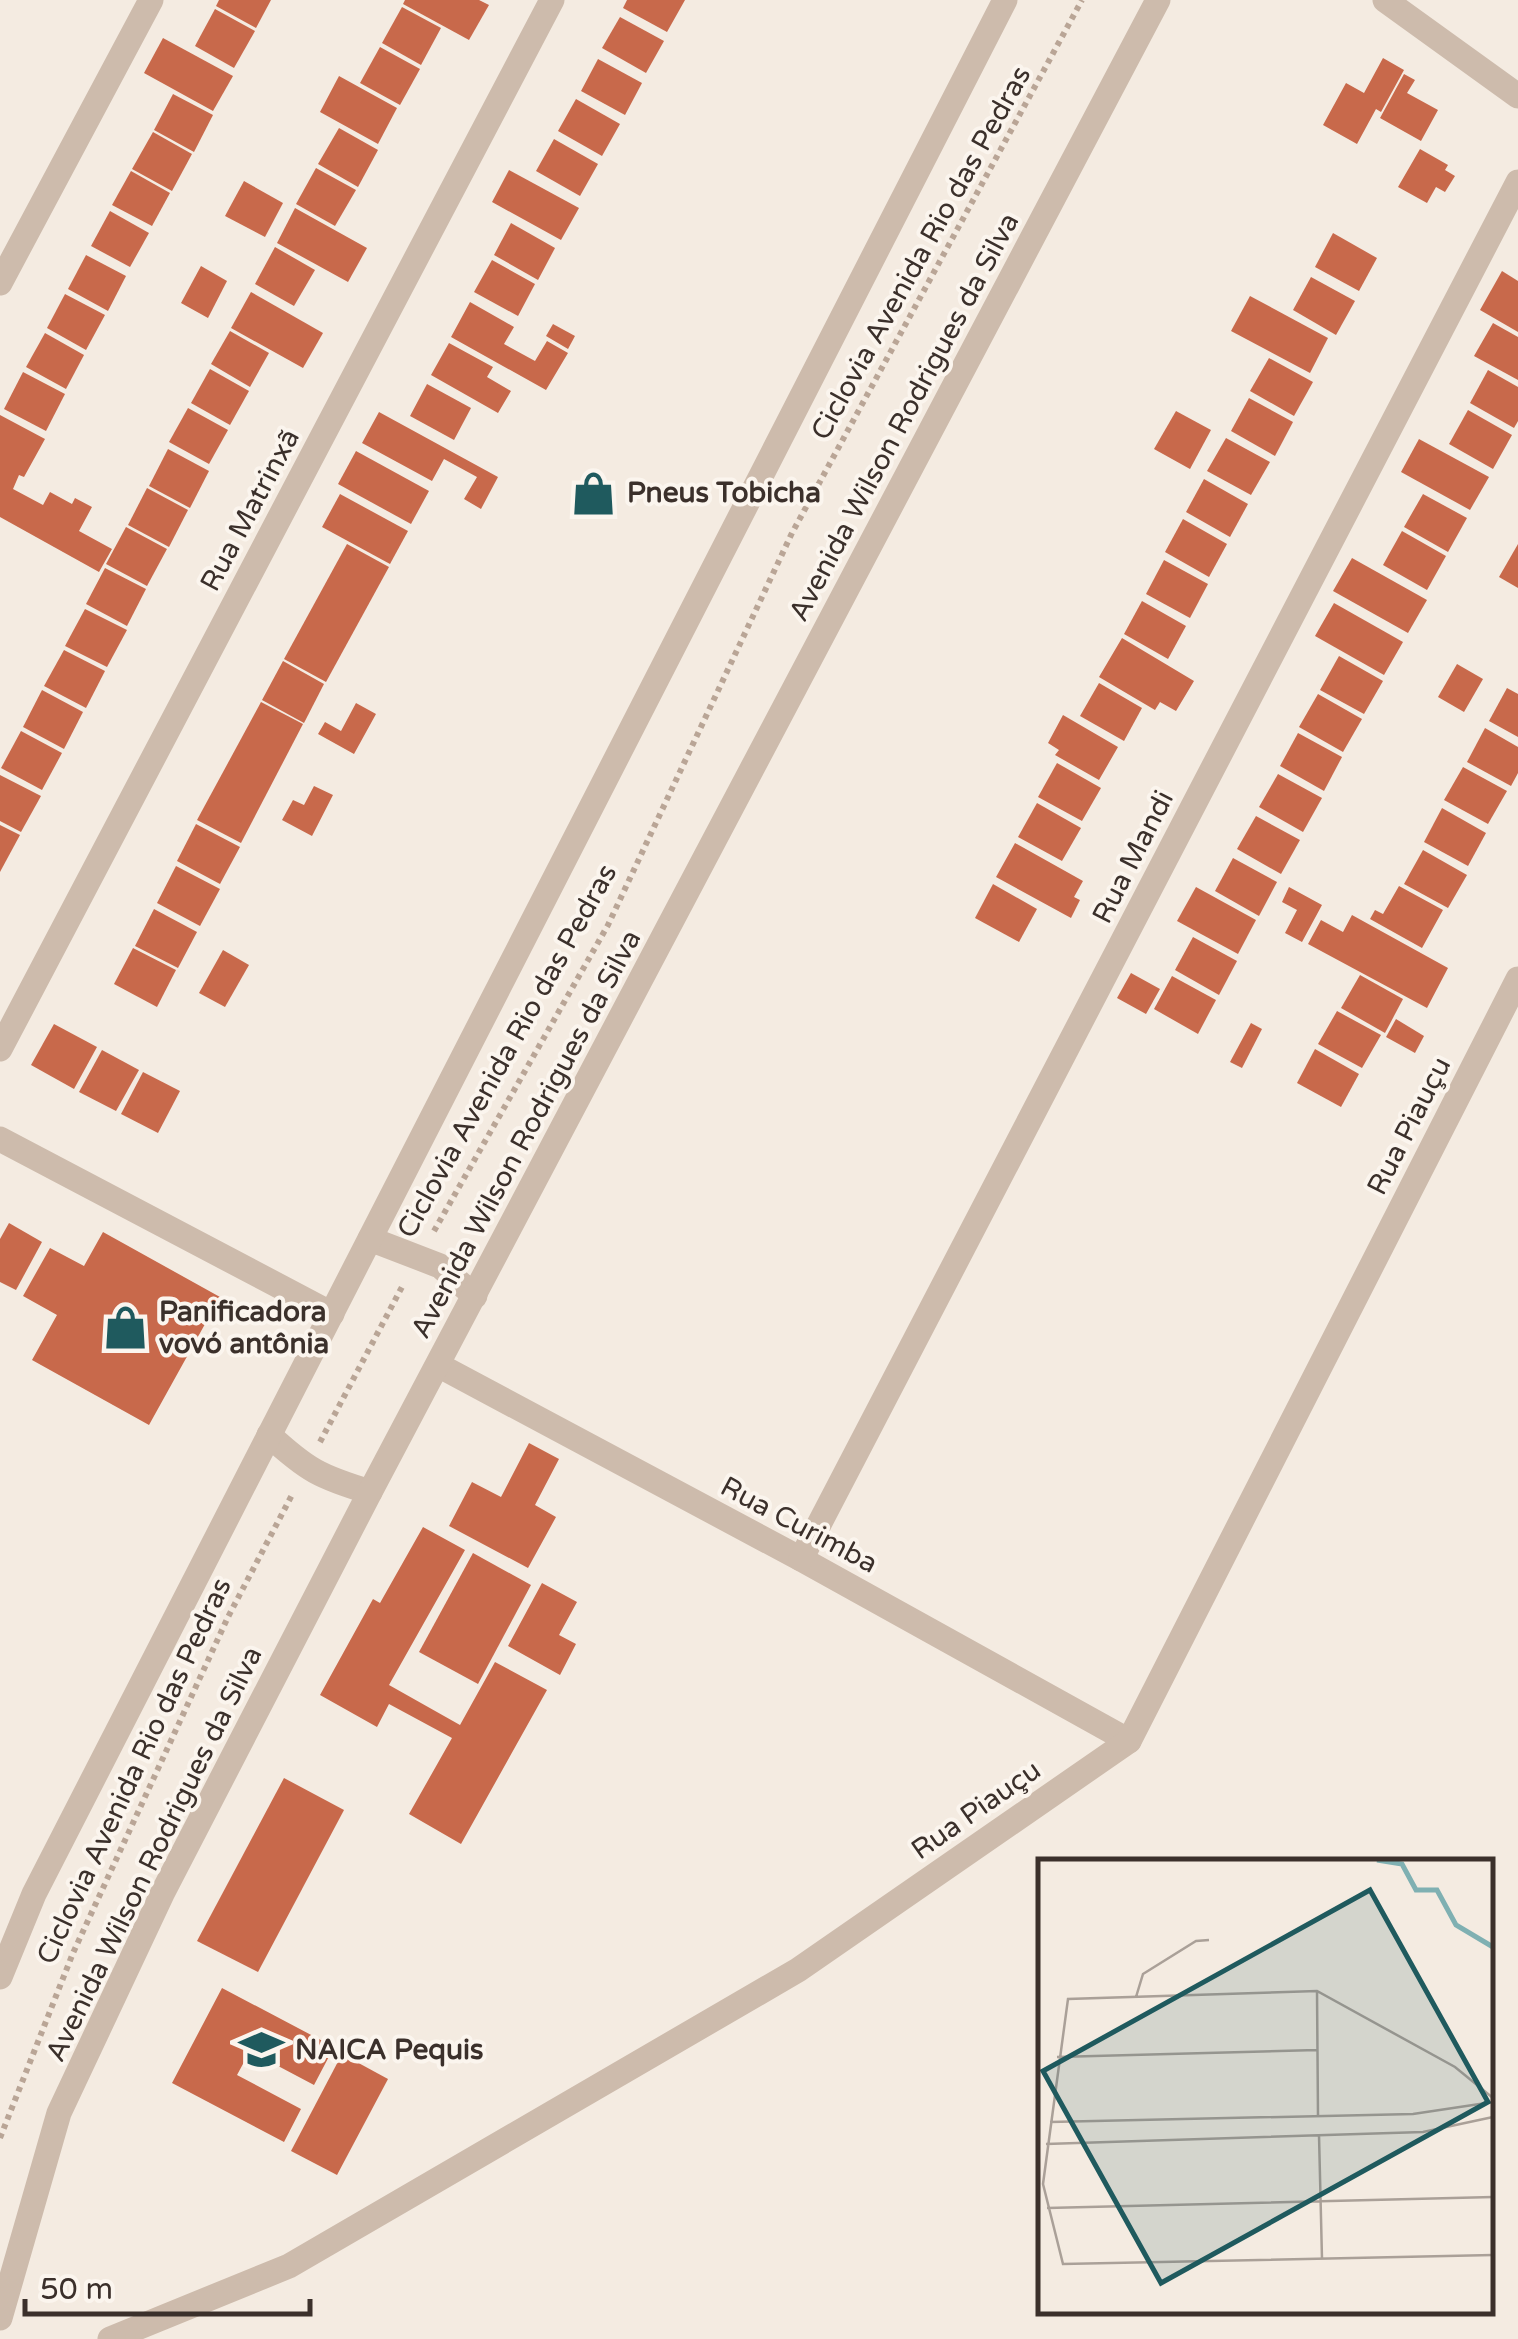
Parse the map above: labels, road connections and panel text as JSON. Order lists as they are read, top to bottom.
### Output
{
  "streets": {
    "street": [
      "Avenida Wilson Rodrigues da Silva",
      "Rua Matrinxã",
      "Rua Mandi",
      "Rua Piauçu",
      "Rua Curimba"
    ],
    "path": ["Ciclovia Avenida Rio das Pedras"]
  },
  "crossings": [
    ["Avenida Wilson Rodrigues da Silva", "Rua Curimba"],
    ["Rua Mandi", "Rua Curimba"],
    ["Rua Piauçu", "Rua Curimba"]
  ],
  "places": {
    "shop": ["Pneus Tobicha", "Panificadora vovó antônia"],
    "school or university": ["NAICA Pequis"]
  },
  "scale_bar": "50 m"
}
